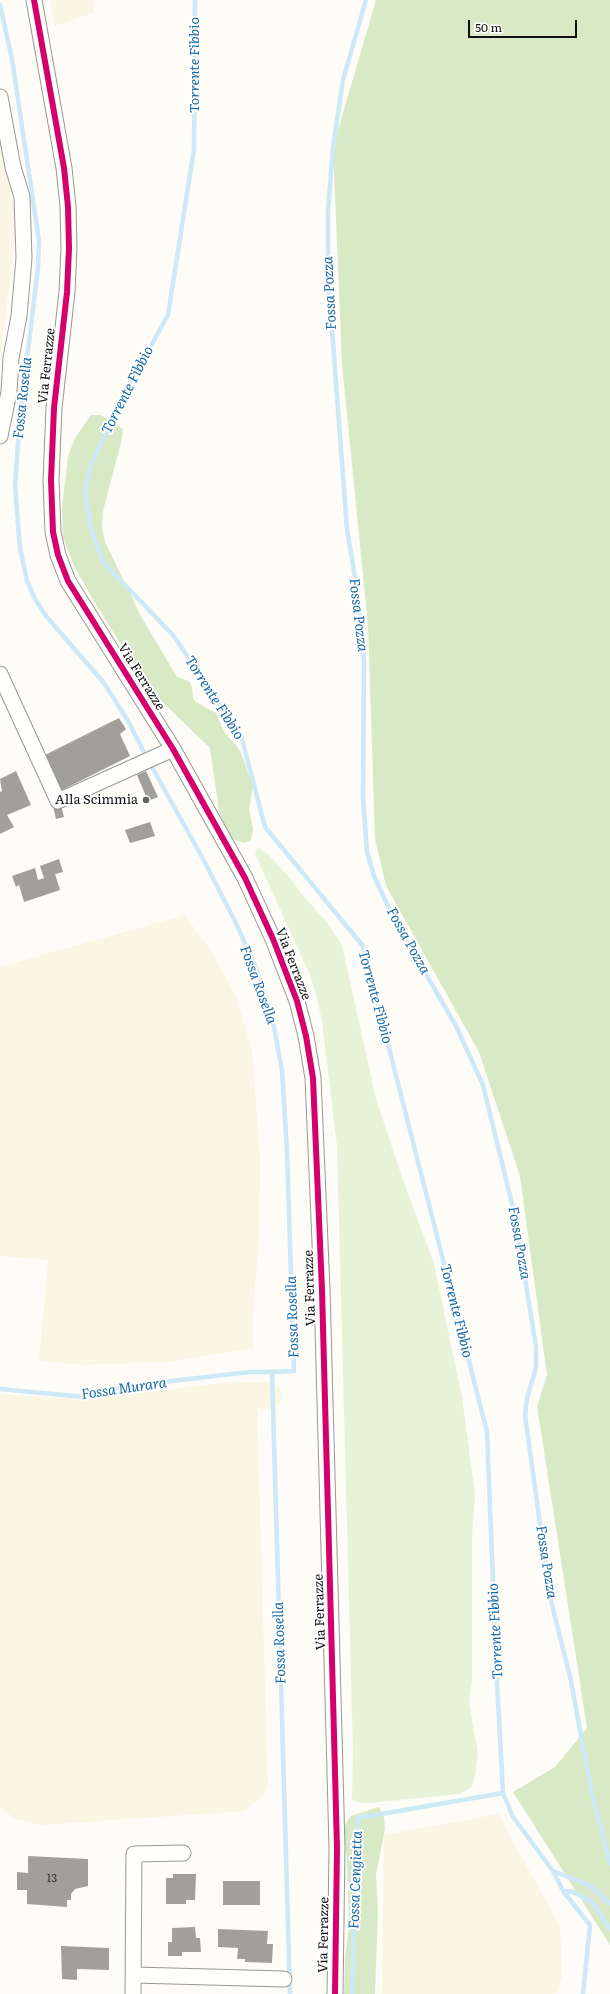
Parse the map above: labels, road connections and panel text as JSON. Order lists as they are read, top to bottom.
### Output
{
  "streets": {
    "street": ["Via Ferrazze"]
  },
  "water": [
    "Torrente Fibbio",
    "Fossa Pozza",
    "Fossa Rosella",
    "Fossa Murara",
    "Fossa Cengietta"
  ],
  "places": ["Alla Scimmia"],
  "house_numbers": ["13"],
  "scale_bar": "50 m"
}
